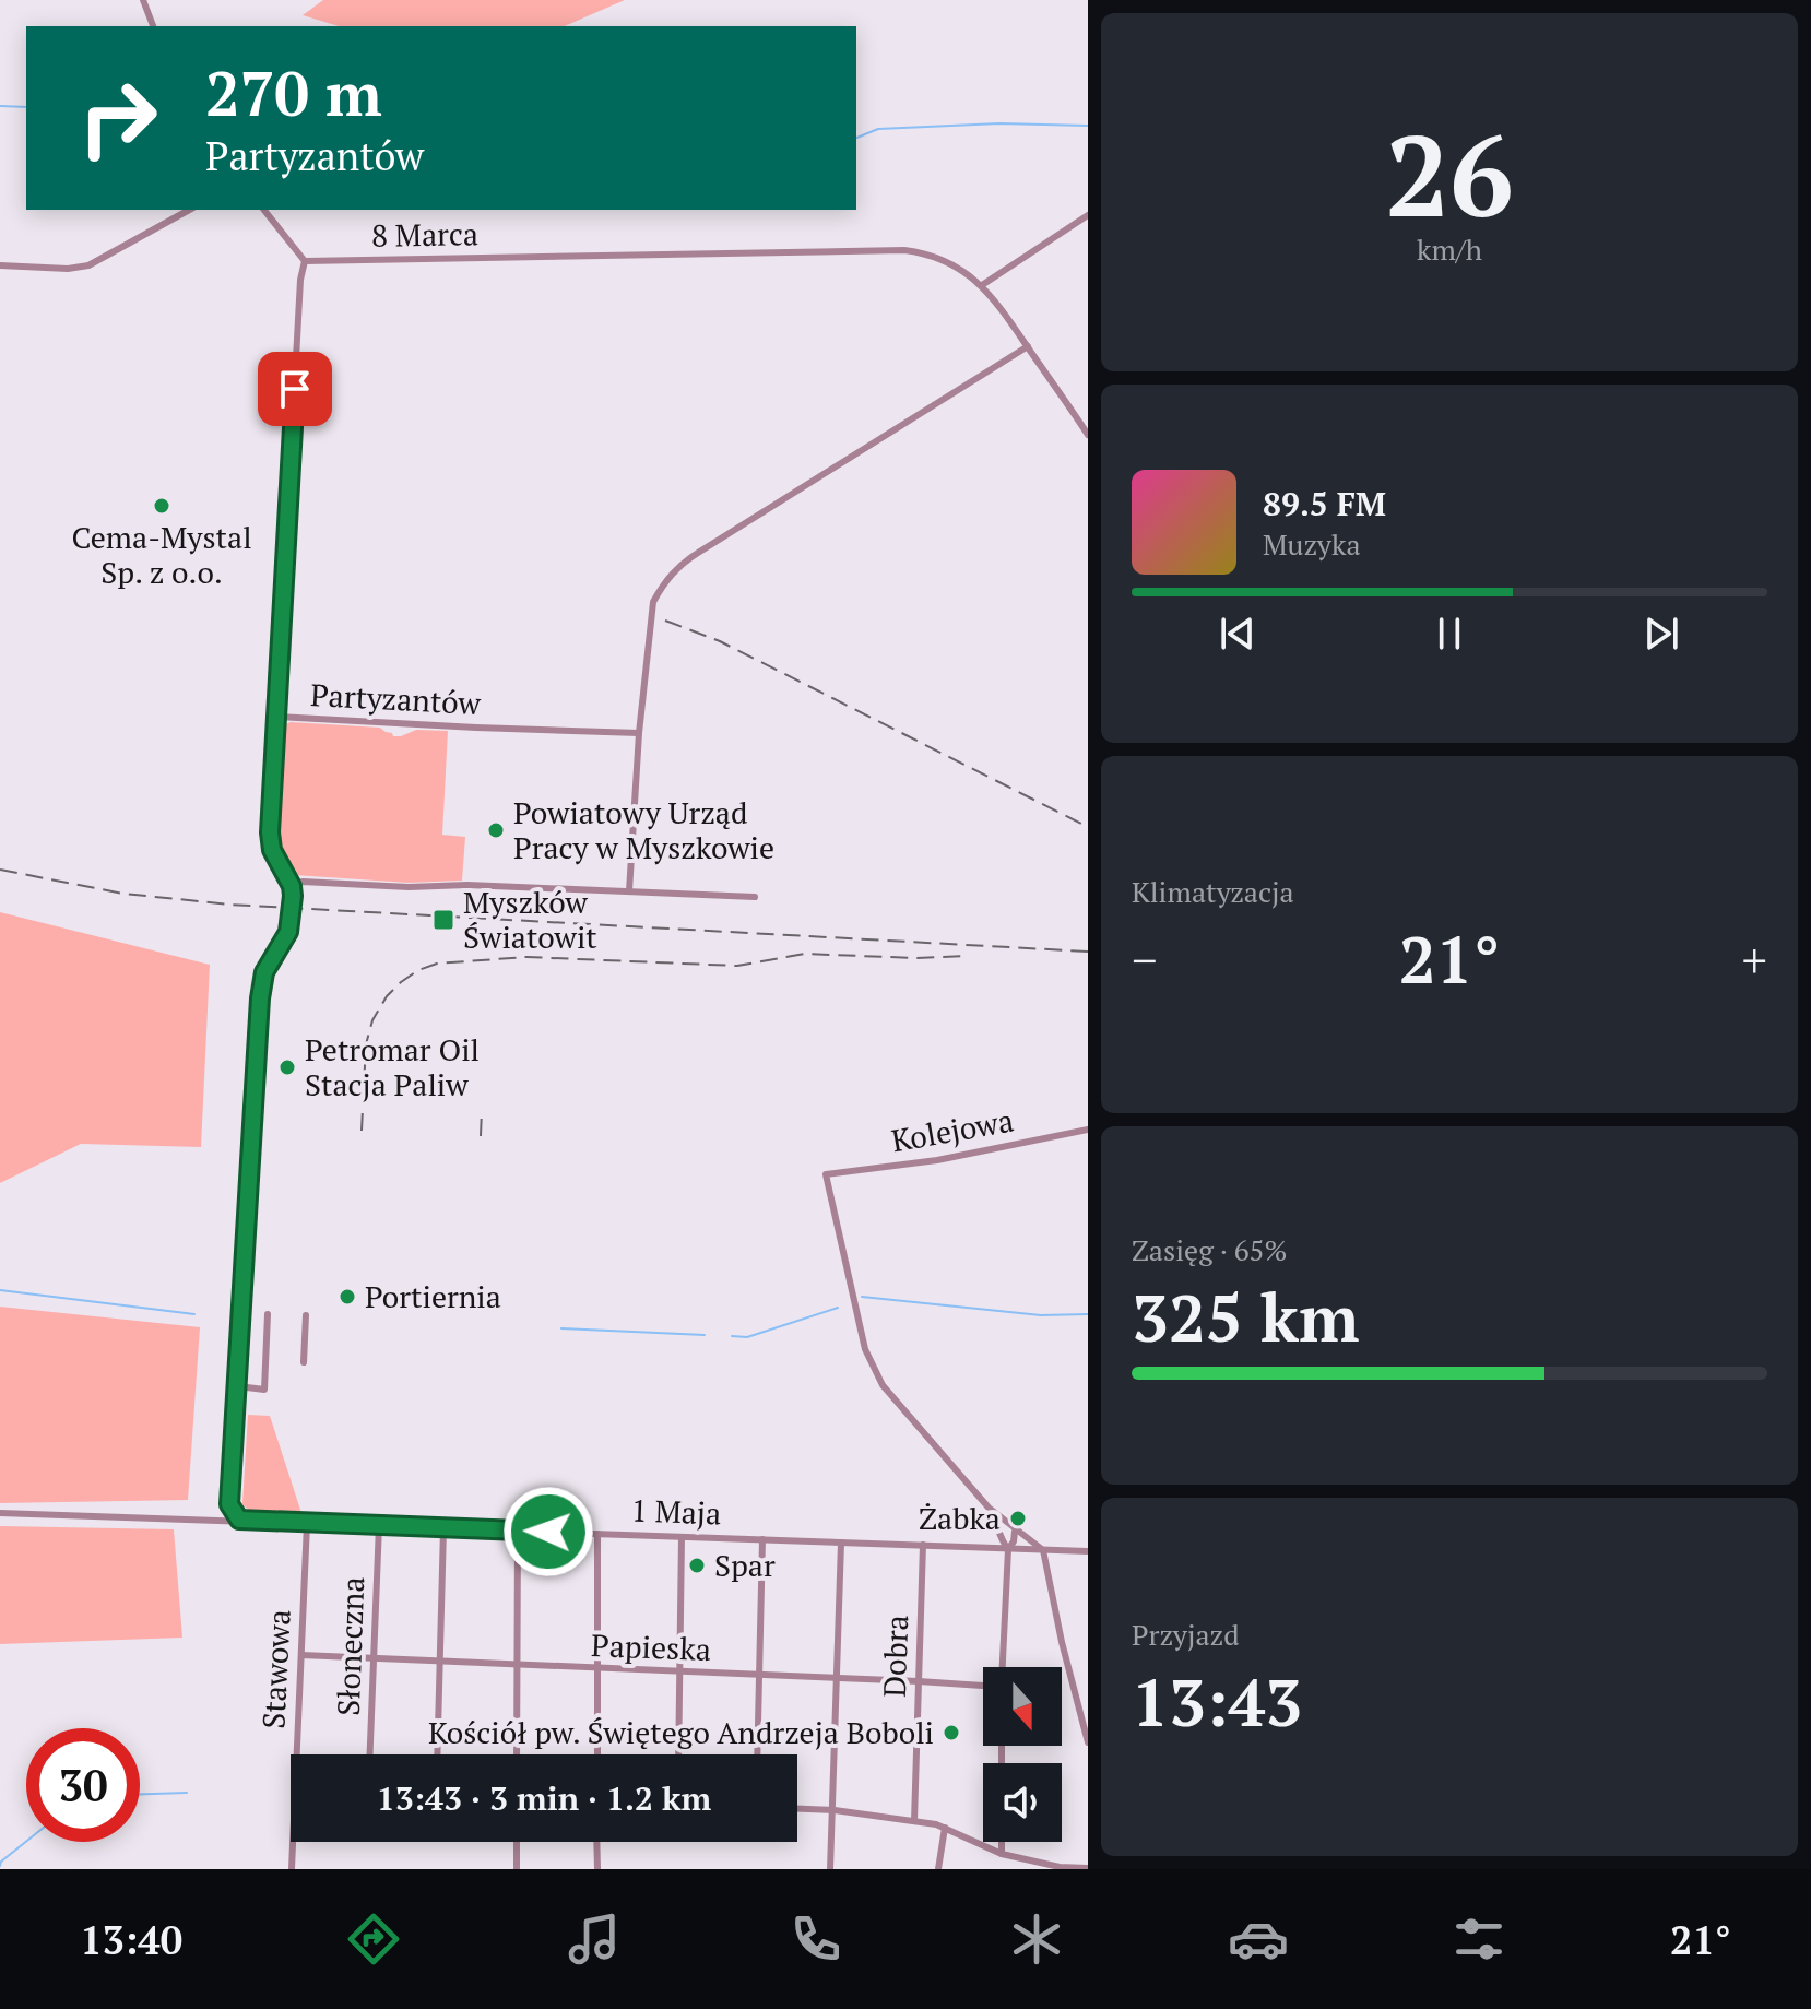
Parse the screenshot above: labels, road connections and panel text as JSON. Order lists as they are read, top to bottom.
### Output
{
  "streets": {
    "street": [
      "8 Marca",
      "Partyzantów",
      "Kolejowa",
      "1 Maja",
      "Słoneczna",
      "Papieska",
      "Dobra",
      "Stawowa"
    ]
  },
  "crossings": [
    ["1 Maja", "Słoneczna"],
    ["1 Maja", "Dobra"],
    ["1 Maja", "Stawowa"],
    ["Słoneczna", "Papieska"],
    ["Papieska", "Dobra"],
    ["Papieska", "Stawowa"]
  ],
  "places": {
    "other": [
      "Cema-Mystal Sp. z o.o.",
      "Powiatowy Urząd Pracy w Myszkowie",
      "Petromar Oil Stacja Paliw",
      "Portiernia",
      "Żabka",
      "Spar",
      "Kościół pw. Świętego Andrzeja Boboli"
    ],
    "transit": ["Myszków Światowit"]
  },
  "north": "bottom",
  "page": {
    "tile": [
      ["26", "km/h"],
      "Klimatyzacja",
      ["Zasięg · 65%", "325 km"],
      ["Przyjazd", "13:43"]
    ],
    "turn": ["270 m", "Partyzantów"],
    "song": ["89.5 FM", "Muzyka"],
    "heat": ["−", "21°", "+"],
    "limit": "30",
    "trip": "13:43 · 3 min · 1.2 km",
    "tabs": ["13:40", "21°"]
  }
}
